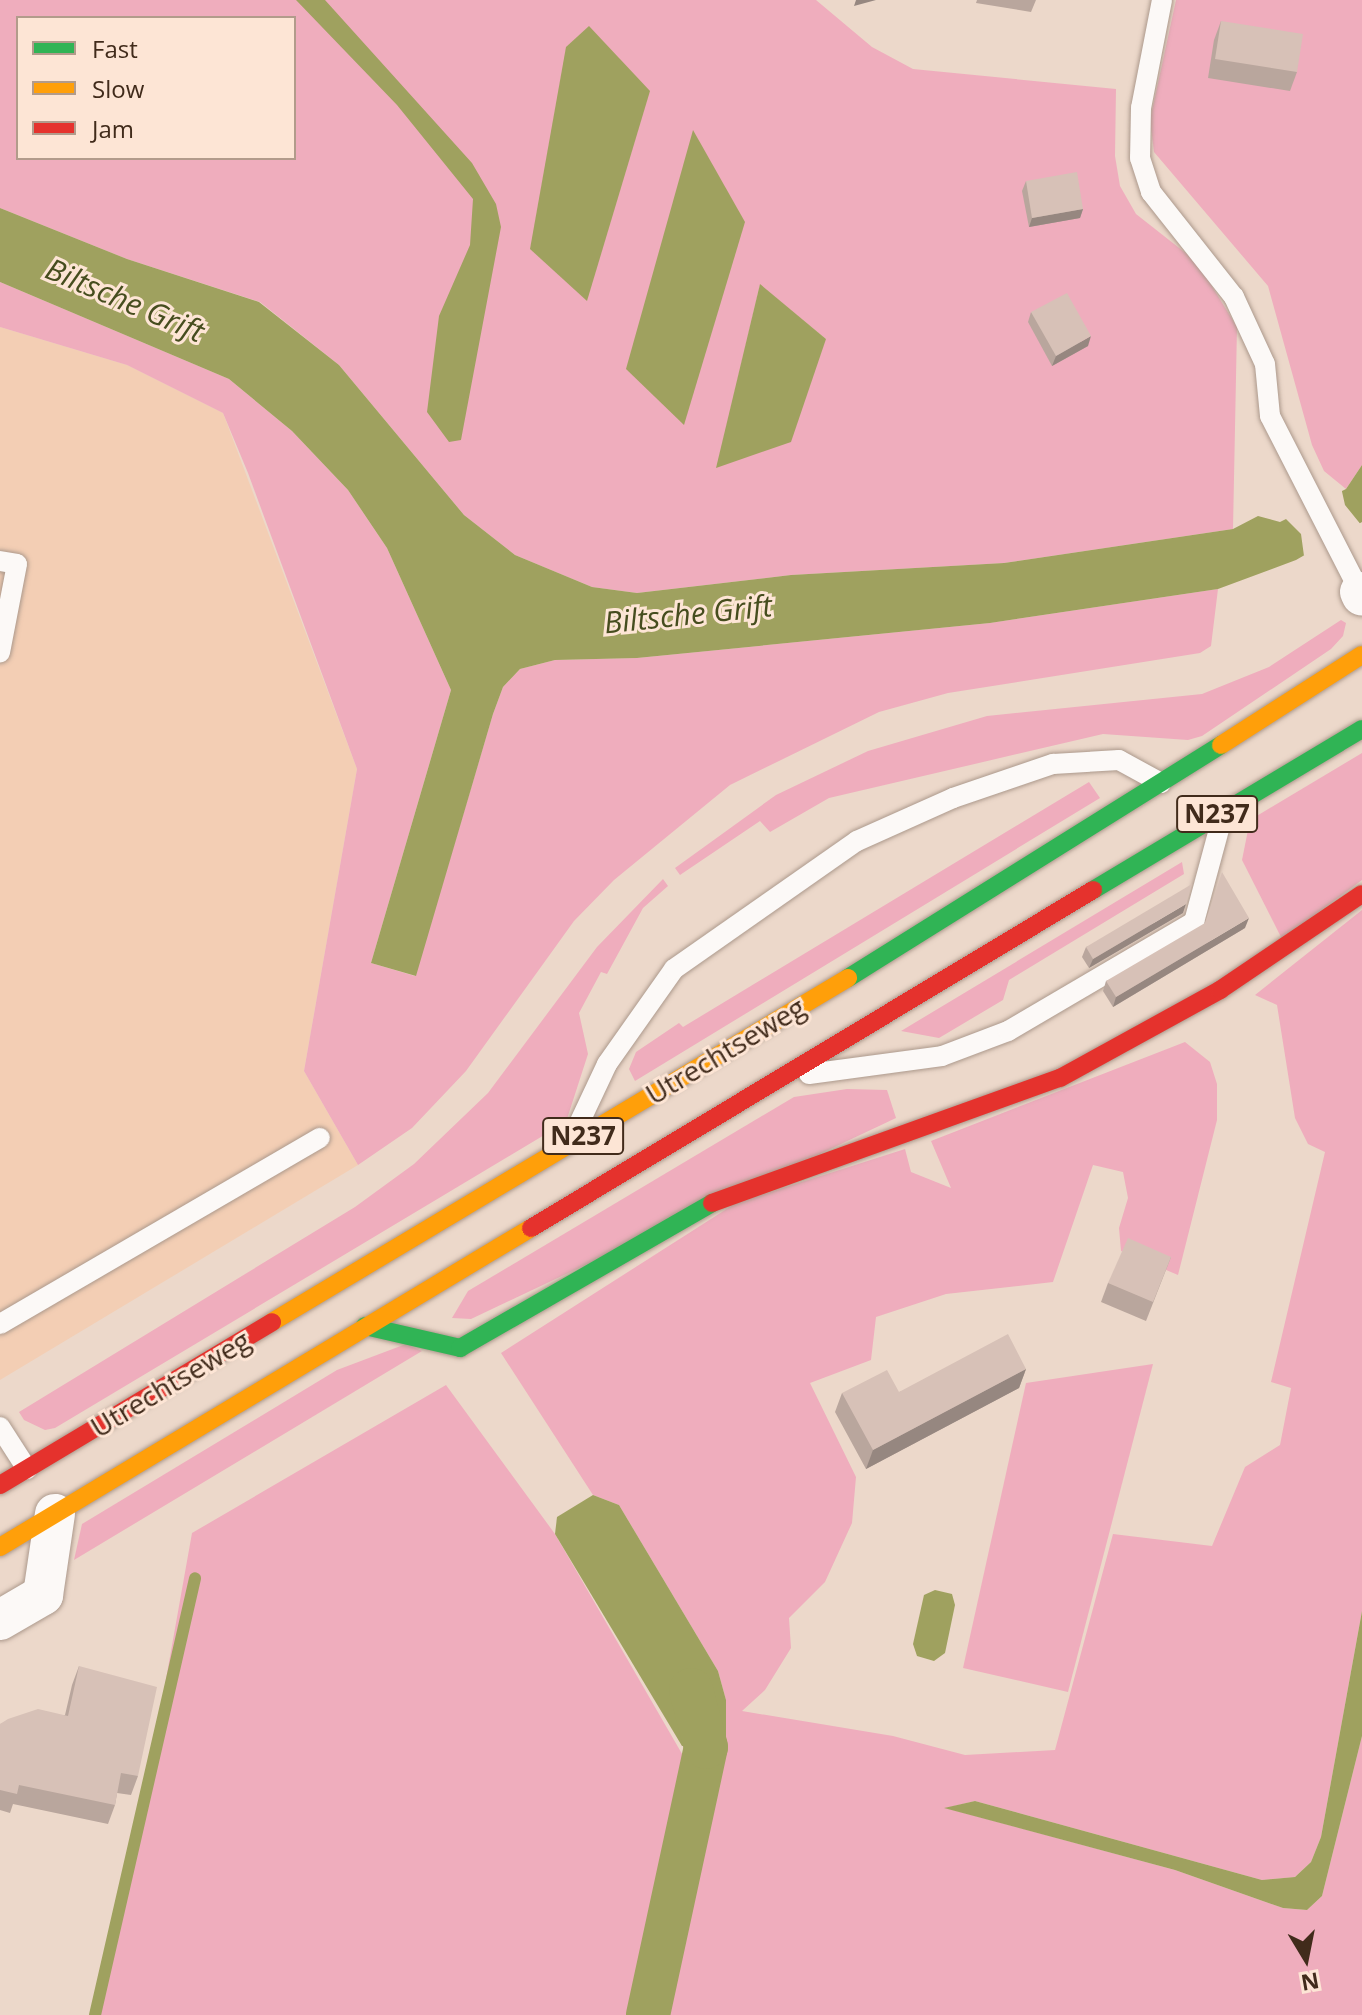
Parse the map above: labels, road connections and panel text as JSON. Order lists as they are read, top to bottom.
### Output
{
  "streets": {
    "main road": ["N237", "Utrechtseweg"]
  },
  "water": ["Biltsche Grift"],
  "legend": ["Fast", "Slow", "Jam"],
  "north": "bottom"
}
